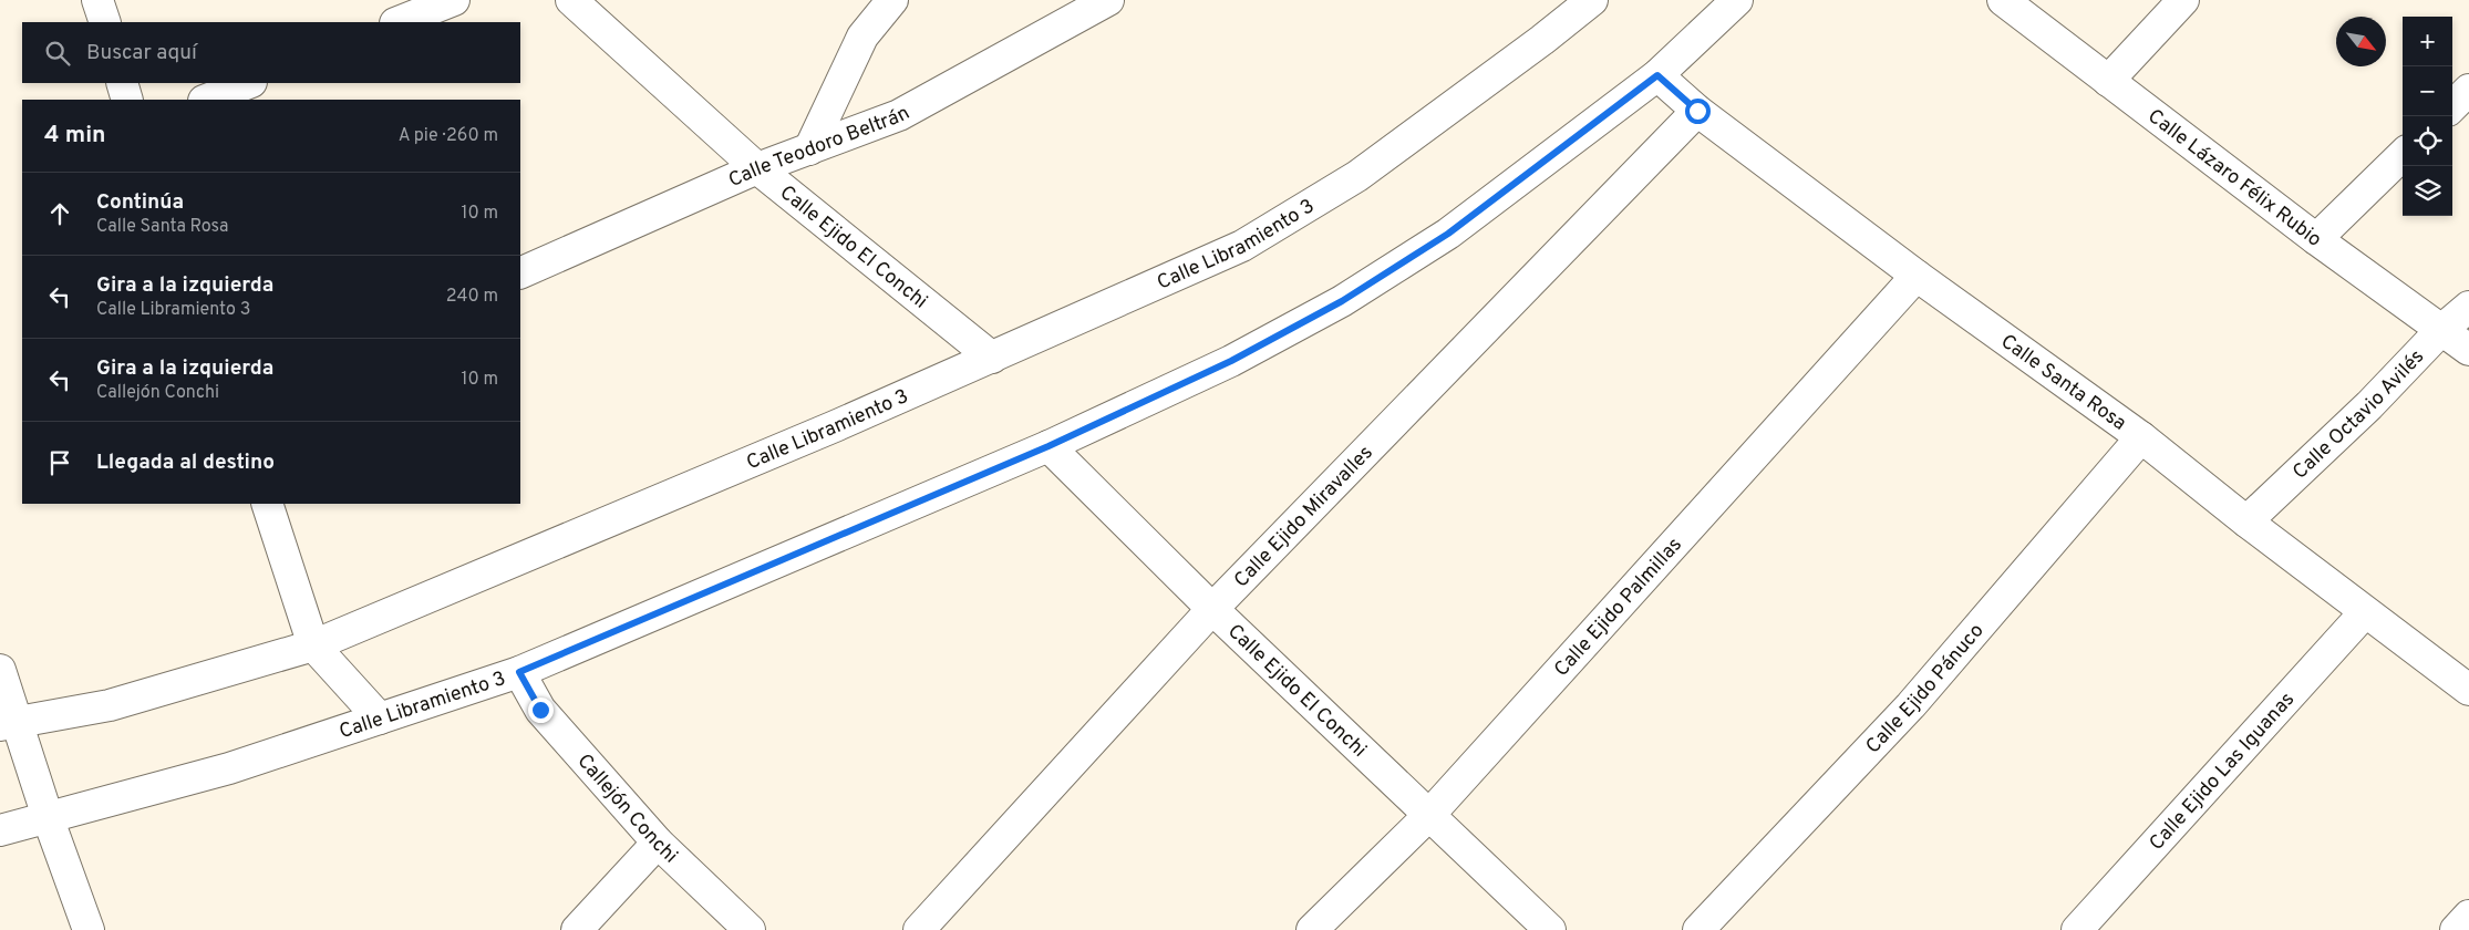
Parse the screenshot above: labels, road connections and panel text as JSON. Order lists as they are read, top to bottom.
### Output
{
  "streets": {
    "street": [
      "Calle Teodoro Beltrán",
      "Calle Lázaro Félix Rubio",
      "Calle Libramiento 3",
      "Calle Ejido El Conchi",
      "Calle Santa Rosa",
      "Calle Octavio Avilés",
      "Calle Ejido Miravalles",
      "Calle Ejido Palmillas",
      "Calle Ejido Pánuco",
      "Calle Ejido Las Iguanas",
      "Callejón Conchi"
    ]
  },
  "crossings": [
    ["Calle Teodoro Beltrán", "Calle Ejido El Conchi"],
    ["Calle Lázaro Félix Rubio", "Calle Octavio Avilés"],
    ["Calle Libramiento 3", "Calle Ejido El Conchi"],
    ["Calle Libramiento 3", "Calle Santa Rosa"],
    ["Calle Libramiento 3", "Callejón Conchi"],
    ["Calle Ejido El Conchi", "Calle Ejido Miravalles"],
    ["Calle Ejido El Conchi", "Calle Ejido Palmillas"],
    ["Calle Santa Rosa", "Calle Octavio Avilés"],
    ["Calle Santa Rosa", "Calle Ejido Miravalles"],
    ["Calle Santa Rosa", "Calle Ejido Palmillas"],
    ["Calle Santa Rosa", "Calle Ejido Pánuco"],
    ["Calle Santa Rosa", "Calle Ejido Las Iguanas"]
  ],
  "north": "bottom right",
  "page": {
    "map_buttons": ["+", "−"],
    "search": "Buscar aquí",
    "heading": ["4 min", "A pie · 260 m"],
    "list": [
      ["Continúa", "Calle Santa Rosa", "10 m"],
      ["Gira a la izquierda", "Calle Libramiento 3", "240 m"],
      ["Gira a la izquierda", "Callejón Conchi", "10 m"],
      "Llegada al destino"
    ]
  }
}
